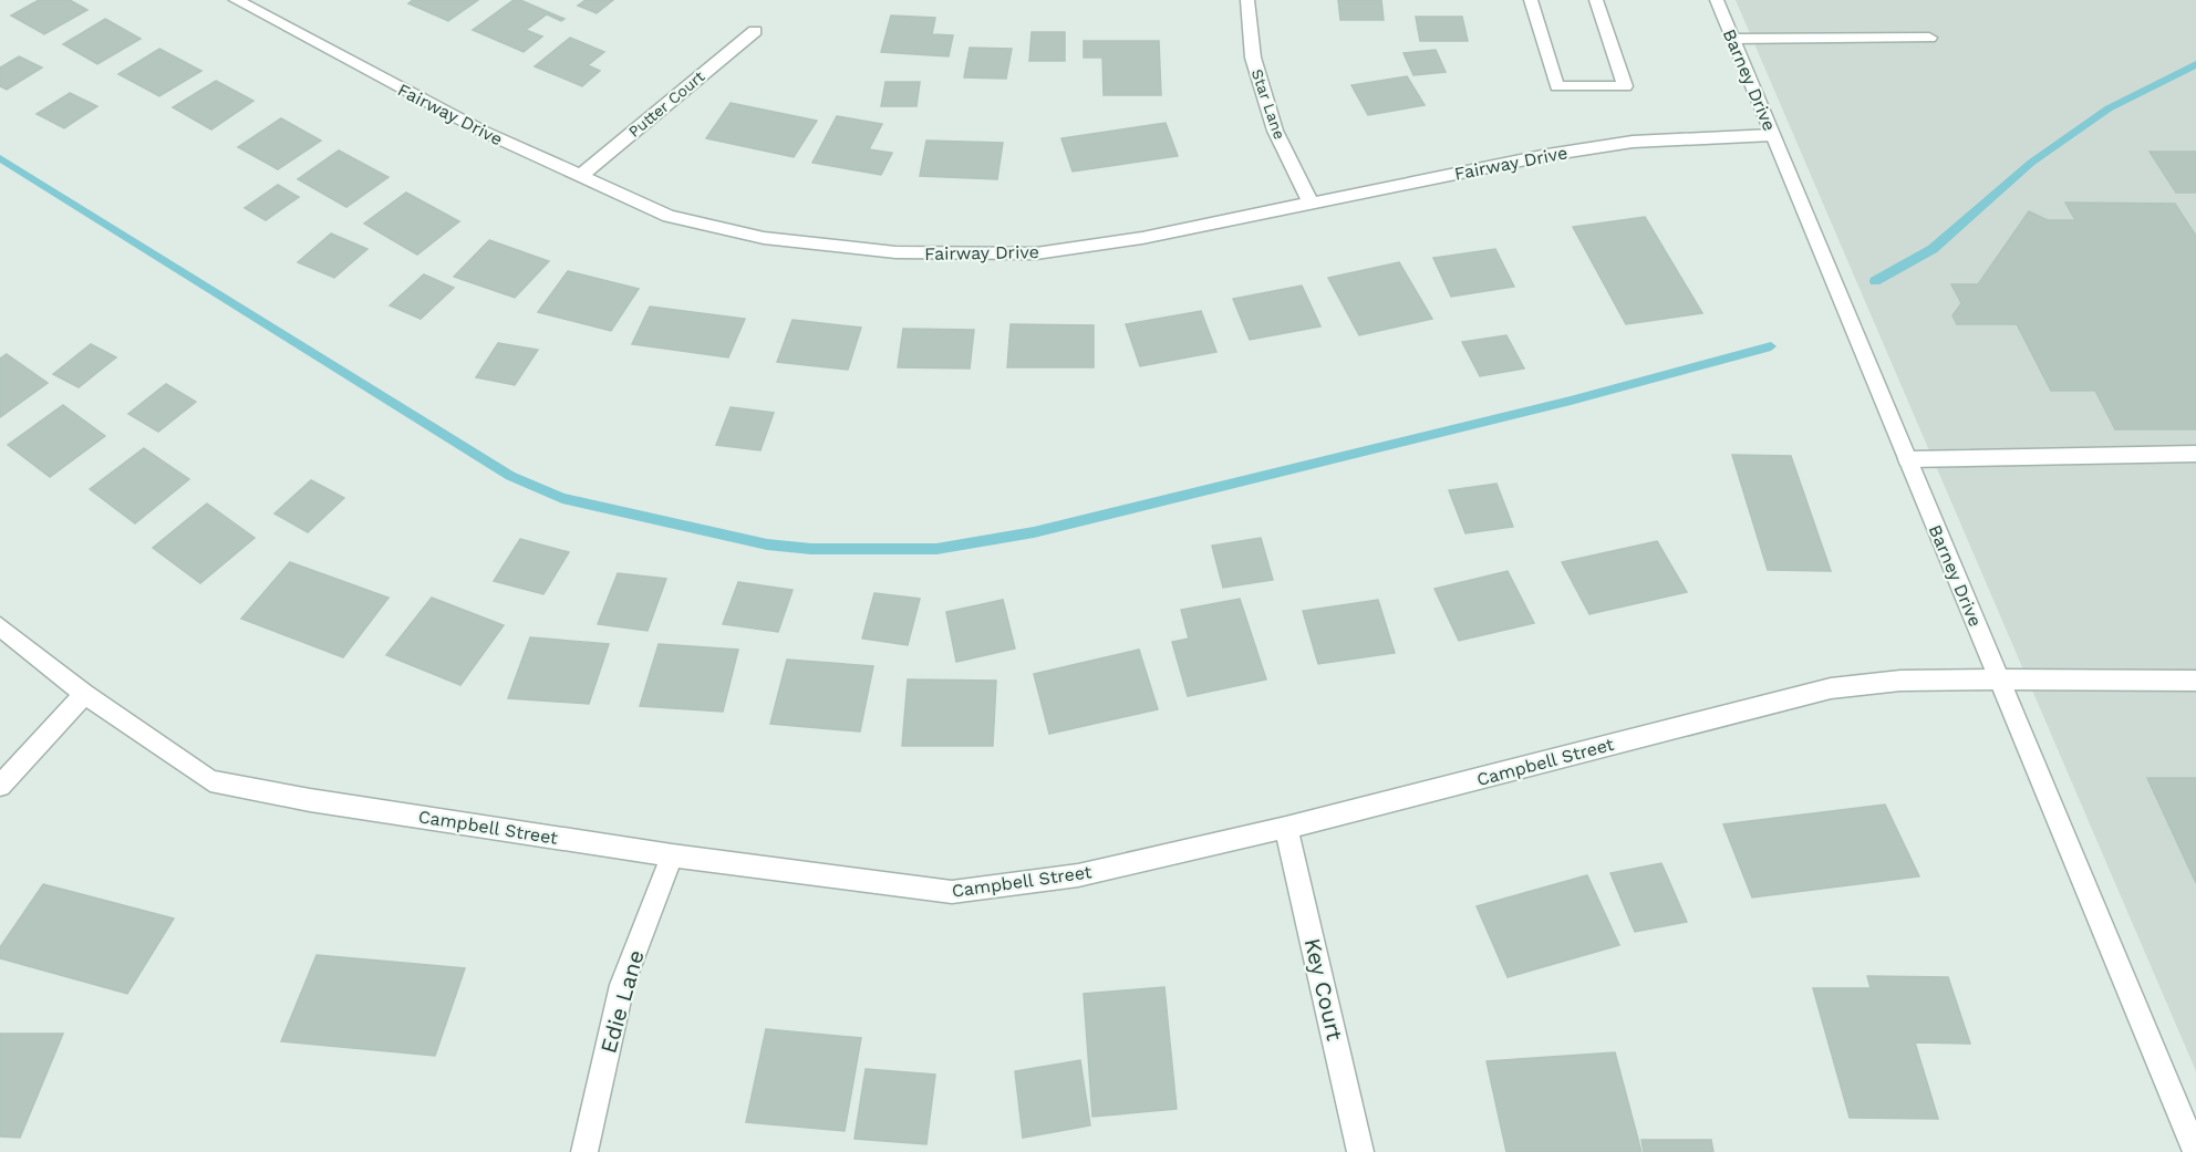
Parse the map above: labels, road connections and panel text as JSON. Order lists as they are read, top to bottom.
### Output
{
  "streets": {
    "street": [
      "Barney Drive",
      "Putter Court",
      "Star Lane",
      "Fairway Drive",
      "Campbell Street",
      "Key Court",
      "Edie Lane"
    ]
  },
  "crossings": [
    ["Barney Drive", "Fairway Drive"],
    ["Barney Drive", "Campbell Street"],
    ["Putter Court", "Fairway Drive"],
    ["Star Lane", "Fairway Drive"],
    ["Campbell Street", "Key Court"],
    ["Campbell Street", "Edie Lane"]
  ]
}
